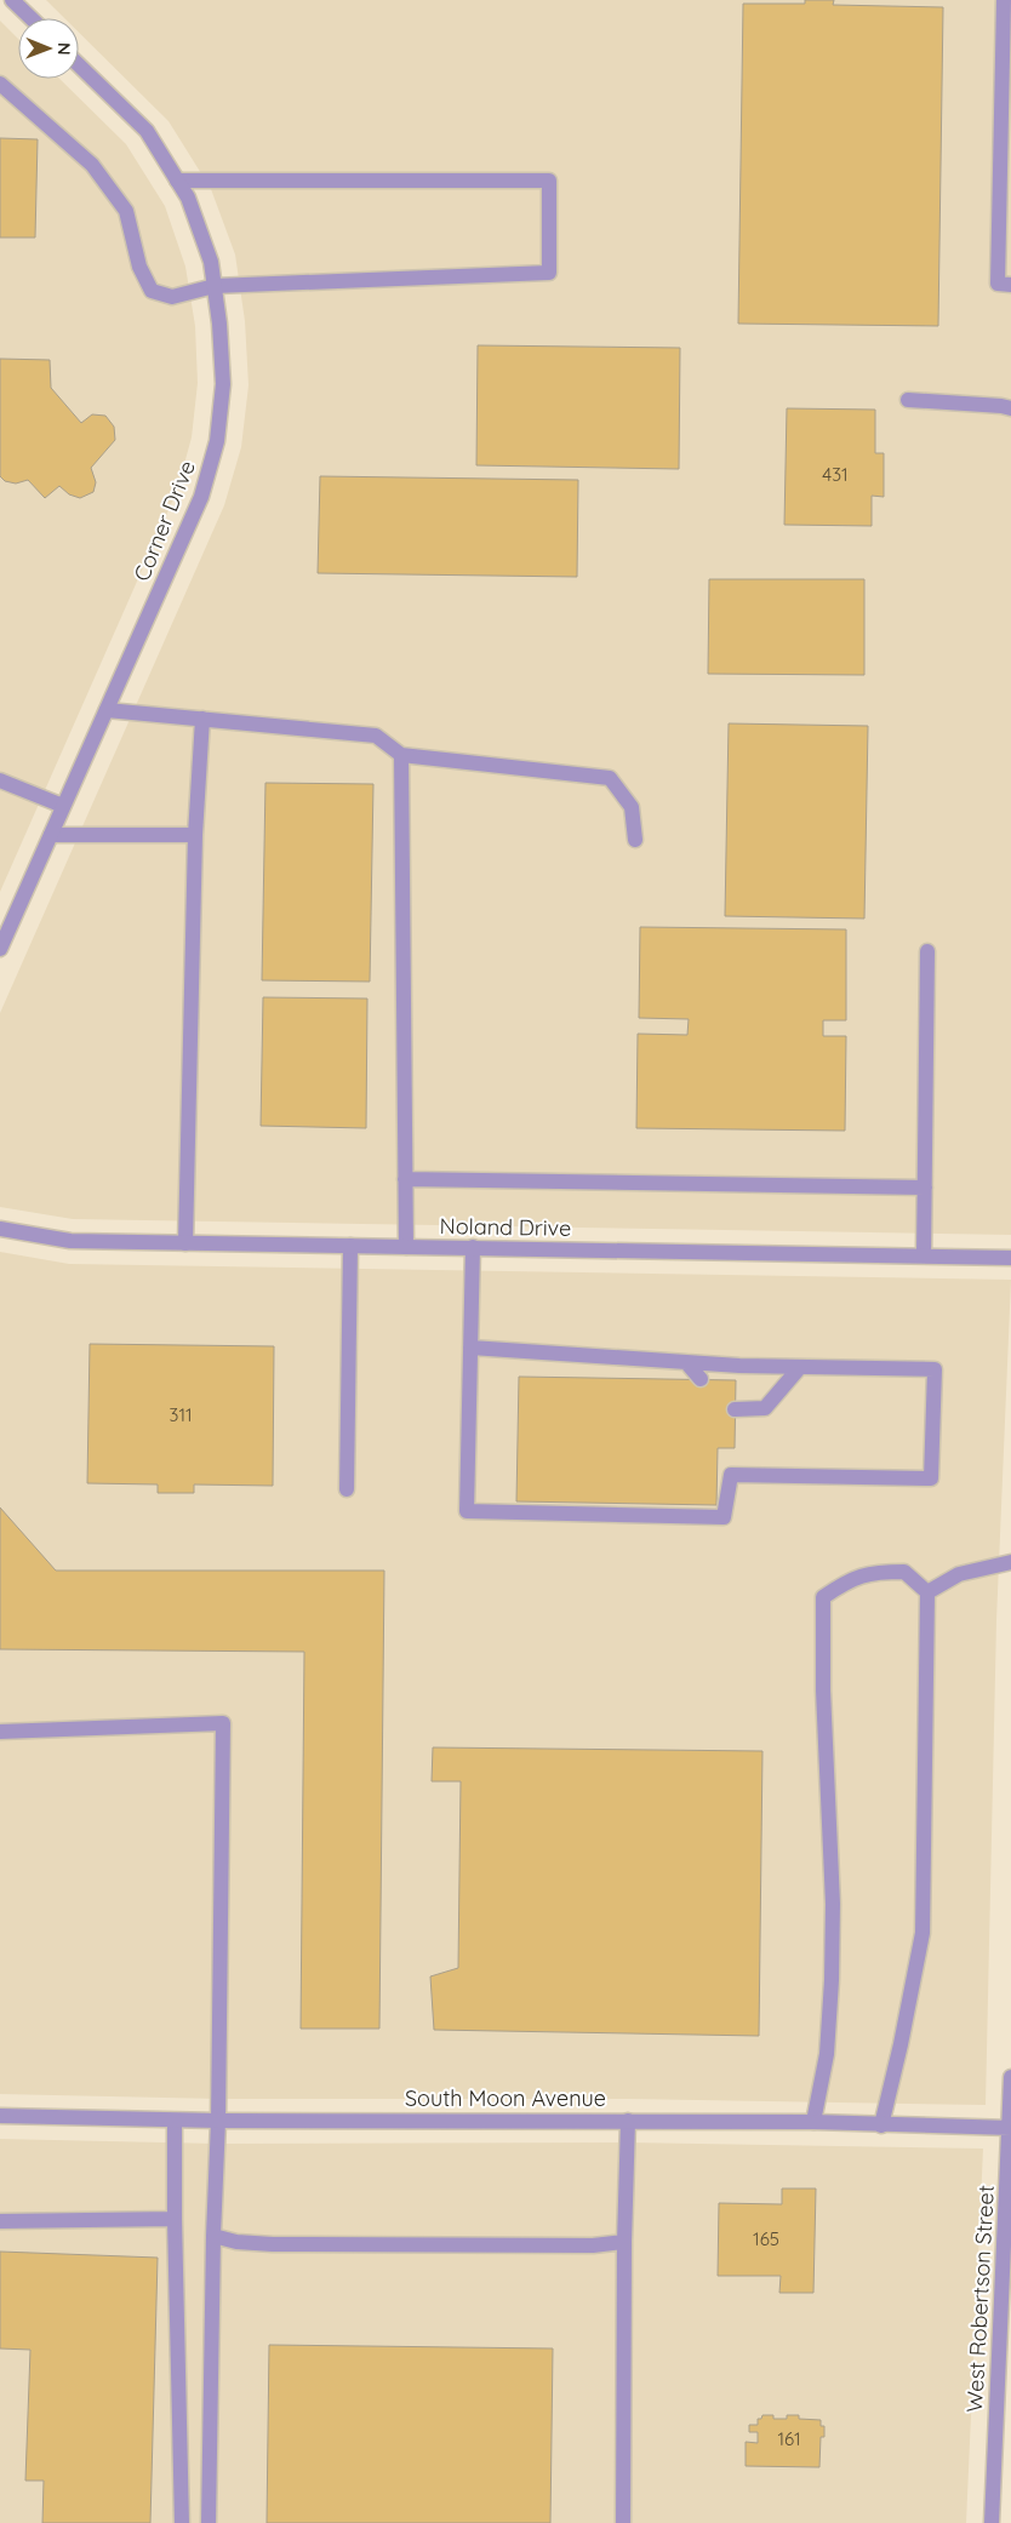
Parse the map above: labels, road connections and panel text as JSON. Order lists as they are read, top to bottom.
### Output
{
  "streets": {
    "street": [
      "Corner Drive",
      "Noland Drive",
      "South Moon Avenue",
      "West Robertson Street"
    ]
  },
  "crossings": [
    ["South Moon Avenue", "West Robertson Street"]
  ],
  "house_numbers": [
    "431",
    "311",
    "165",
    "161"
  ],
  "north": "right"
}
